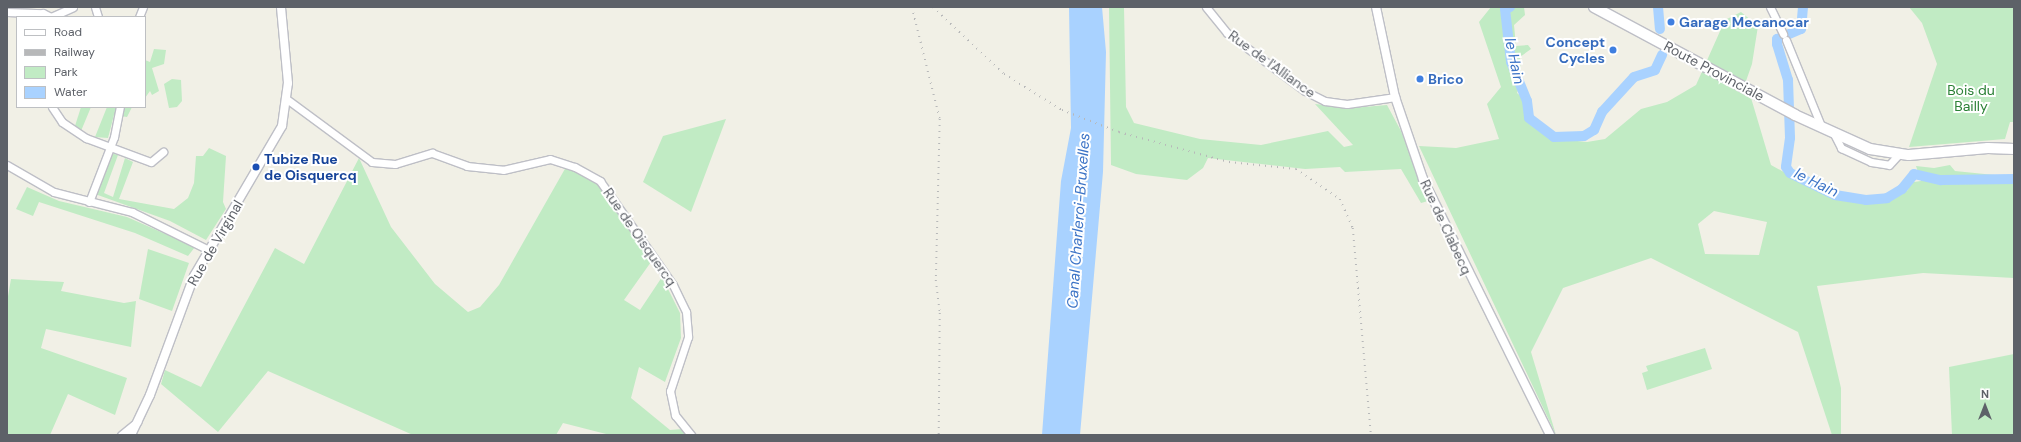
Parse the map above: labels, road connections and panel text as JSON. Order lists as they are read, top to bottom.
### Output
{
  "streets": {
    "main road": ["Route Provinciale"],
    "street": [
      "Rue de l'Alliance",
      "Rue de Clabecq",
      "Rue de Oisquercq",
      "Rue de Virginal"
    ]
  },
  "crossings": [
    ["Rue de l'Alliance", "Rue de Clabecq"],
    ["Rue de Oisquercq", "Rue de Virginal"]
  ],
  "water": ["le Hain", "Canal Charleroi-Bruxelles"],
  "parks": ["Bois du Bailly"],
  "places": [
    "Garage Mecanocar",
    "Concept Cycles",
    "Brico",
    "Tubize Rue de Oisquercq"
  ],
  "legend": [
    "Road",
    "Railway",
    "Park",
    "Water"
  ],
  "north": "top"
}
